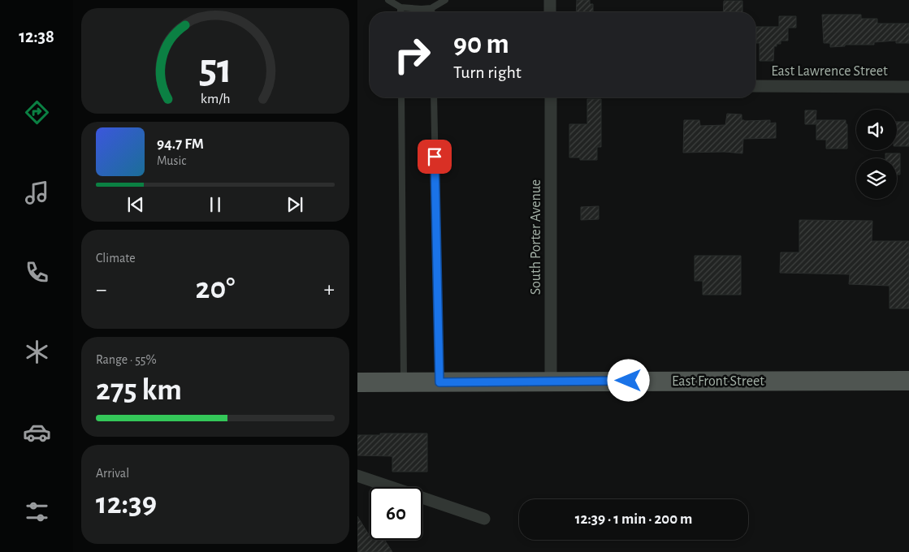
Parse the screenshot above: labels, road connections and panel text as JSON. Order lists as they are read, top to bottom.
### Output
{
  "streets": {
    "main road": ["East Front Street"],
    "street": ["East Lawrence Street", "South Porter Avenue"]
  },
  "crossings": [
    ["South Porter Avenue", "East Front Street"]
  ],
  "page": {
    "tabs": "12:38",
    "turn": ["90 m", "Turn right"],
    "song": ["94.7 FM", "Music"],
    "tile": [
      "Climate",
      ["Range · 55%", "275 km"],
      ["Arrival", "12:39"]
    ],
    "heat": ["−", "20°", "+"],
    "limit": "60",
    "trip": "12:39 · 1 min · 200 m",
    "gauge": ["51", "km/h"]
  }
}
